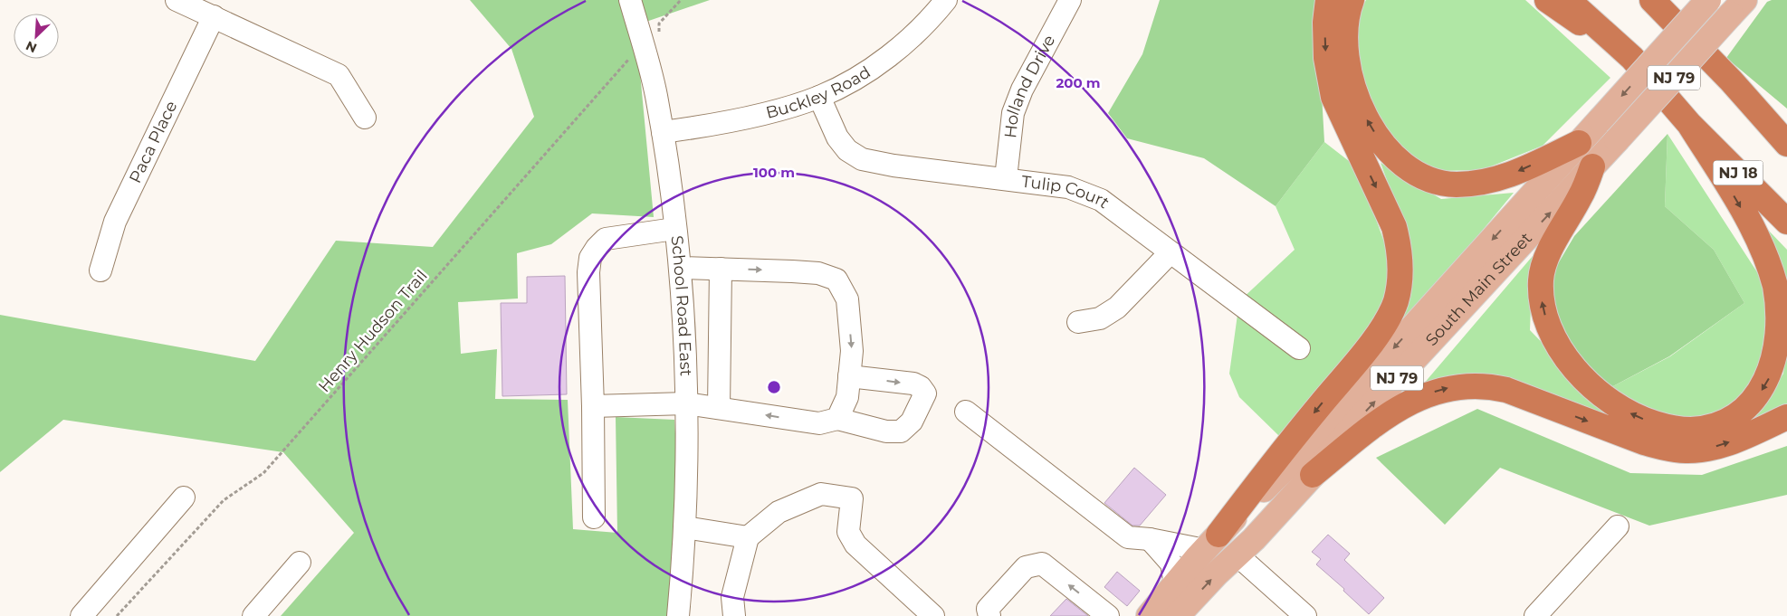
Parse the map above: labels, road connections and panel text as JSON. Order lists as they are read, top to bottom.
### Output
{
  "streets": {
    "highway": ["NJ 18"],
    "main road": ["NJ 79", "South Main Street"],
    "street": [
      "Holland Drive",
      "Buckley Road",
      "Paca Place",
      "Tulip Court",
      "School Road East"
    ],
    "path": ["Henry Hudson Trail"]
  },
  "crossings": [
    ["Holland Drive", "Tulip Court"],
    ["Buckley Road", "Tulip Court"],
    ["Buckley Road", "School Road East"]
  ],
  "north": "bottom left",
  "rings": ["200 m", "100 m"]
}
